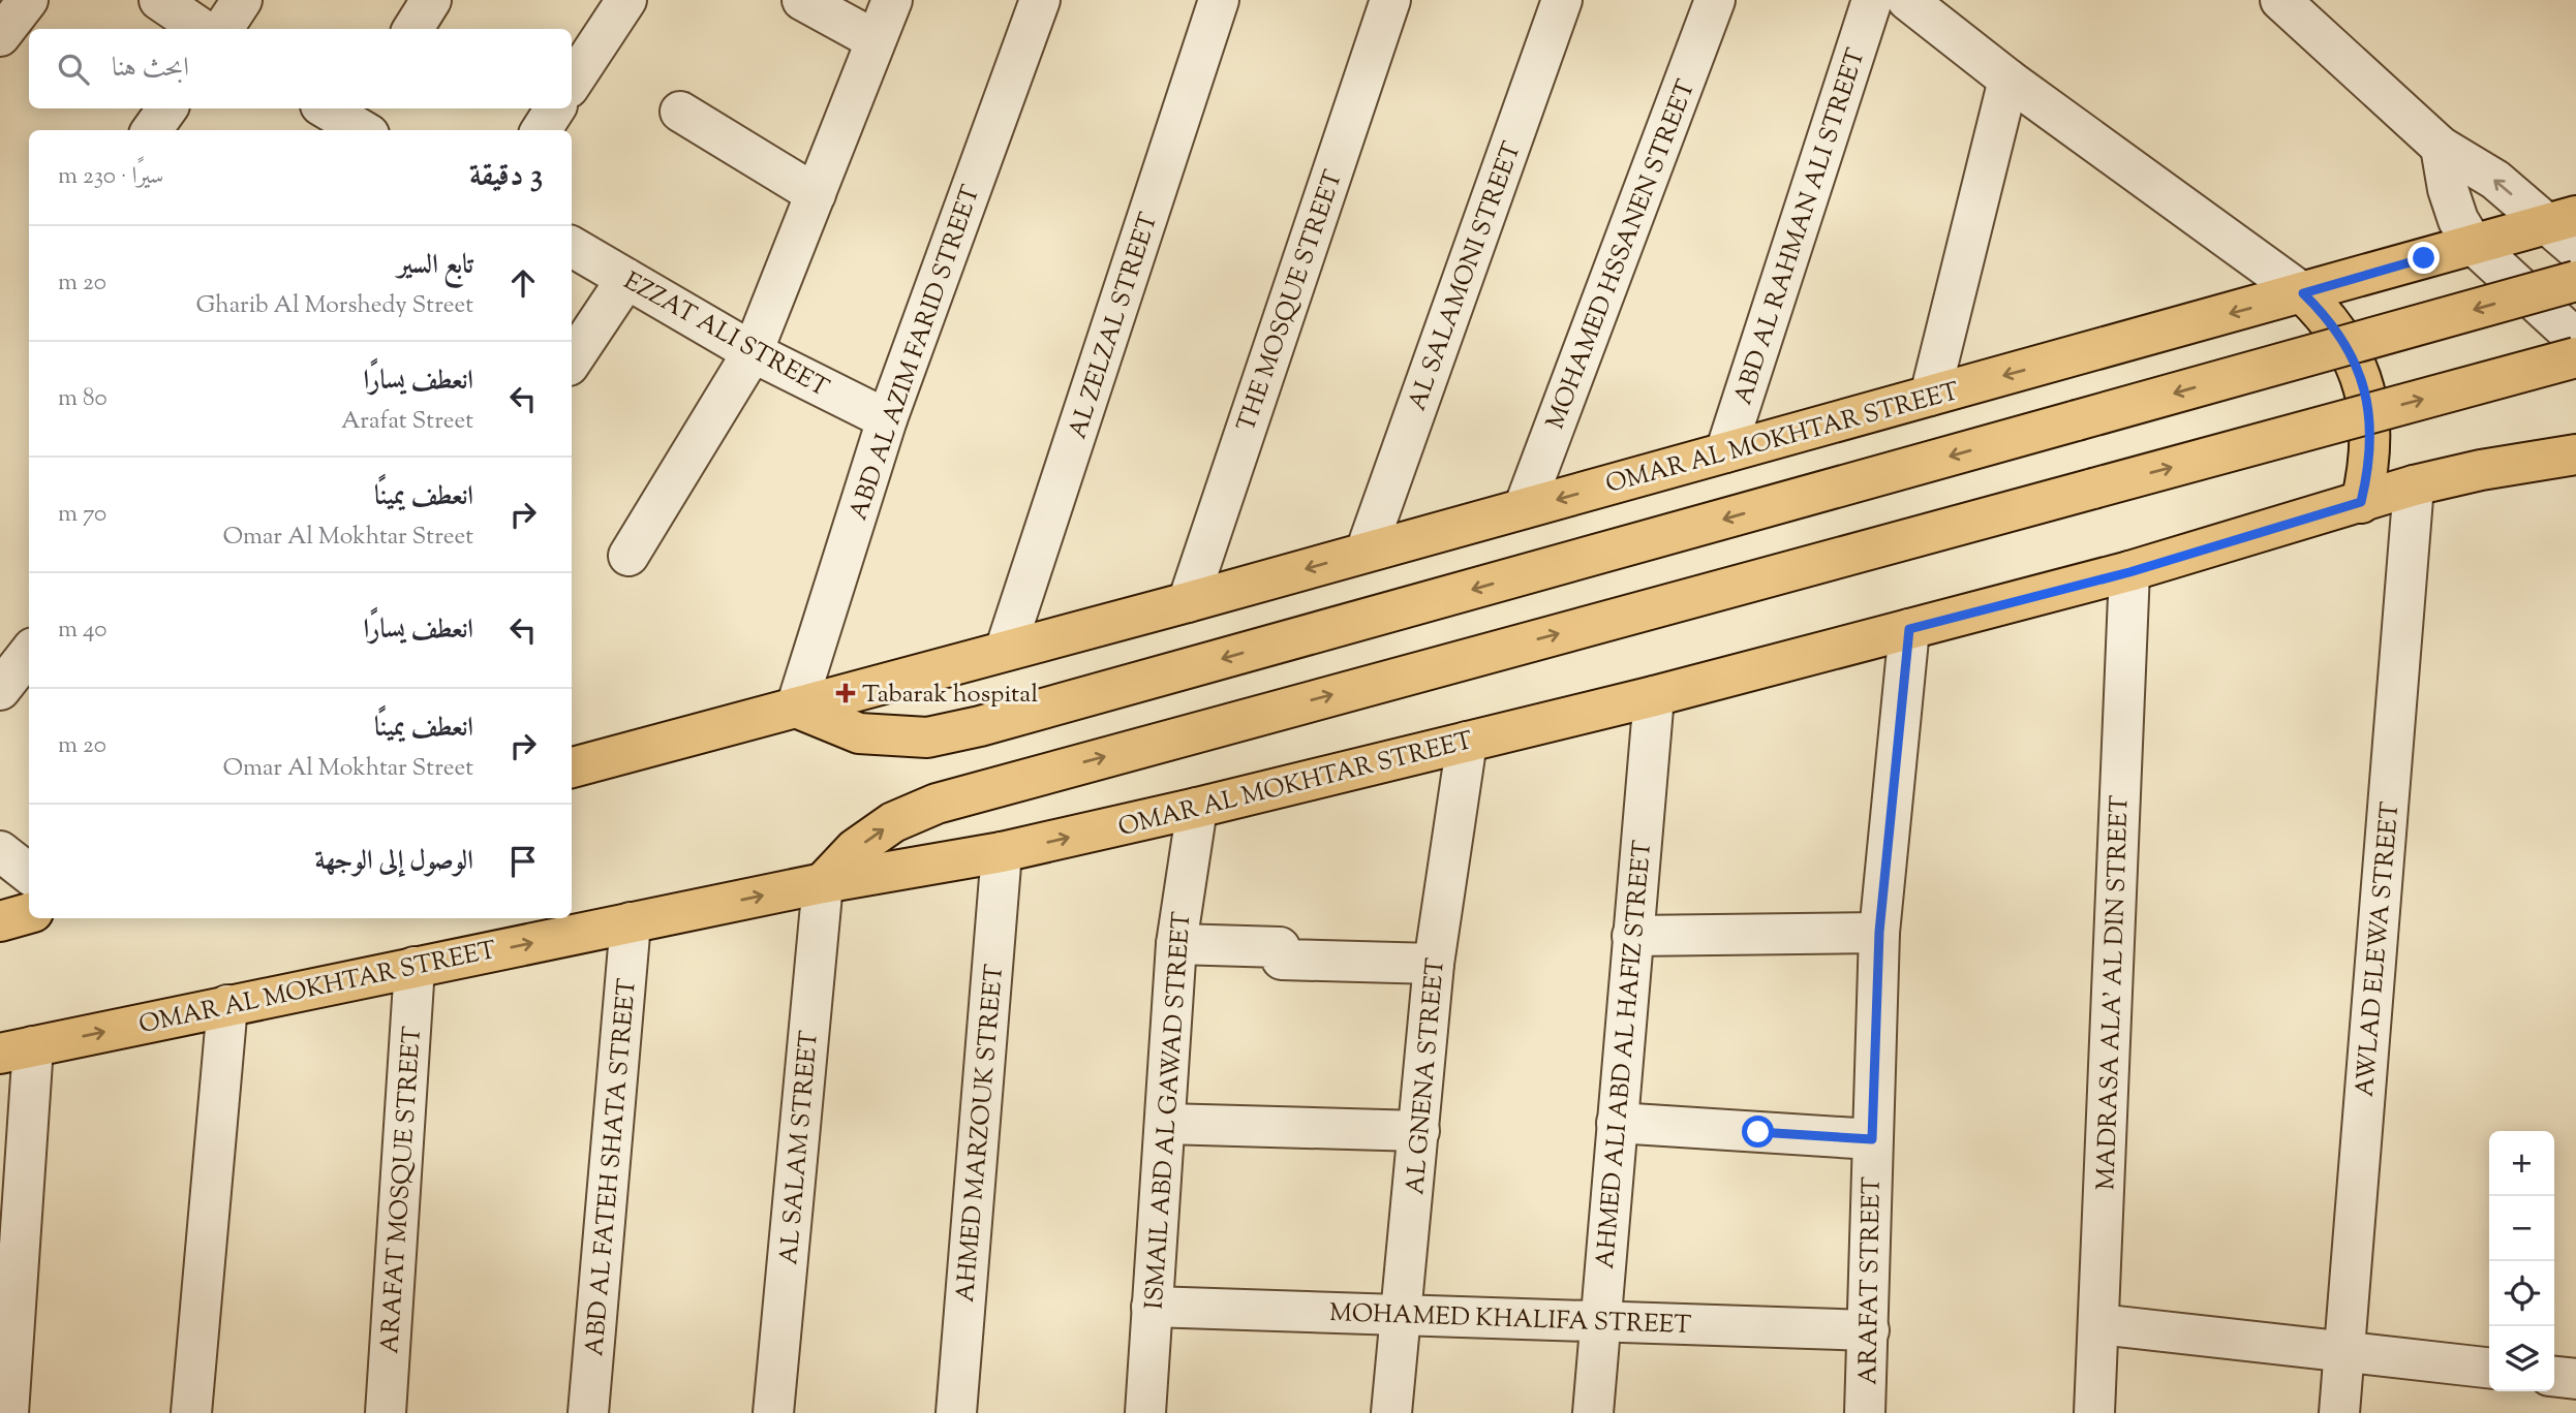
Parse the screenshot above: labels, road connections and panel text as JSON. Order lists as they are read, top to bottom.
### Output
{
  "streets": {
    "main road": ["OMAR AL MOKHTAR STREET"],
    "street": [
      "ABD AL RAHMAN ALI STREET",
      "MOHAMED HSSANEN STREET",
      "AL SALAMONI STREET",
      "THE MOSQUE STREET",
      "AL ZELZAL STREET",
      "EZZAT ALI STREET",
      "ABD AL AZIM FARID STREET",
      "AWLAD ELEWA STREET",
      "MADRASA ALA' AL DIN STREET",
      "AHMED ALI ABD AL HAFIZ STREET",
      "AL GNENA STREET",
      "ISMAIL ABD AL GAWAD STREET",
      "AHMED MARZOUK STREET",
      "AL SALAM STREET",
      "ABD AL FATEH SHATA STREET",
      "ARAFAT MOSQUE STREET",
      "ARAFAT STREET",
      "MOHAMED KHALIFA STREET"
    ]
  },
  "crossings": [
    ["ABD AL RAHMAN ALI STREET", "OMAR AL MOKHTAR STREET"],
    ["MOHAMED HSSANEN STREET", "OMAR AL MOKHTAR STREET"],
    ["AL SALAMONI STREET", "OMAR AL MOKHTAR STREET"],
    ["THE MOSQUE STREET", "OMAR AL MOKHTAR STREET"],
    ["AL ZELZAL STREET", "OMAR AL MOKHTAR STREET"],
    ["EZZAT ALI STREET", "ABD AL AZIM FARID STREET"],
    ["ABD AL AZIM FARID STREET", "OMAR AL MOKHTAR STREET"],
    ["OMAR AL MOKHTAR STREET", "AWLAD ELEWA STREET"],
    ["OMAR AL MOKHTAR STREET", "MADRASA ALA' AL DIN STREET"],
    ["OMAR AL MOKHTAR STREET", "AHMED ALI ABD AL HAFIZ STREET"],
    ["OMAR AL MOKHTAR STREET", "AL GNENA STREET"],
    ["OMAR AL MOKHTAR STREET", "ISMAIL ABD AL GAWAD STREET"],
    ["OMAR AL MOKHTAR STREET", "AHMED MARZOUK STREET"],
    ["OMAR AL MOKHTAR STREET", "AL SALAM STREET"],
    ["OMAR AL MOKHTAR STREET", "ABD AL FATEH SHATA STREET"],
    ["OMAR AL MOKHTAR STREET", "ARAFAT MOSQUE STREET"],
    ["OMAR AL MOKHTAR STREET", "ARAFAT STREET"],
    ["AHMED ALI ABD AL HAFIZ STREET", "MOHAMED KHALIFA STREET"],
    ["AL GNENA STREET", "MOHAMED KHALIFA STREET"],
    ["ISMAIL ABD AL GAWAD STREET", "MOHAMED KHALIFA STREET"],
    ["ARAFAT STREET", "MOHAMED KHALIFA STREET"]
  ],
  "places": {
    "health": ["Tabarak hospital"]
  },
  "page": {
    "search": "ابحث هنا",
    "heading": ["3 دقيقة", "سيرًا · 230 m"],
    "list": [
      ["تابع السير", "Gharib Al Morshedy Street", "20 m"],
      ["انعطف يسارًا", "Arafat Street", "80 m"],
      ["انعطف يمينًا", "Omar Al Mokhtar Street", "70 m"],
      ["انعطف يسارًا", "40 m"],
      ["انعطف يمينًا", "Omar Al Mokhtar Street", "20 m"],
      "الوصول إلى الوجهة"
    ],
    "map_buttons": ["+", "−"]
  }
}
